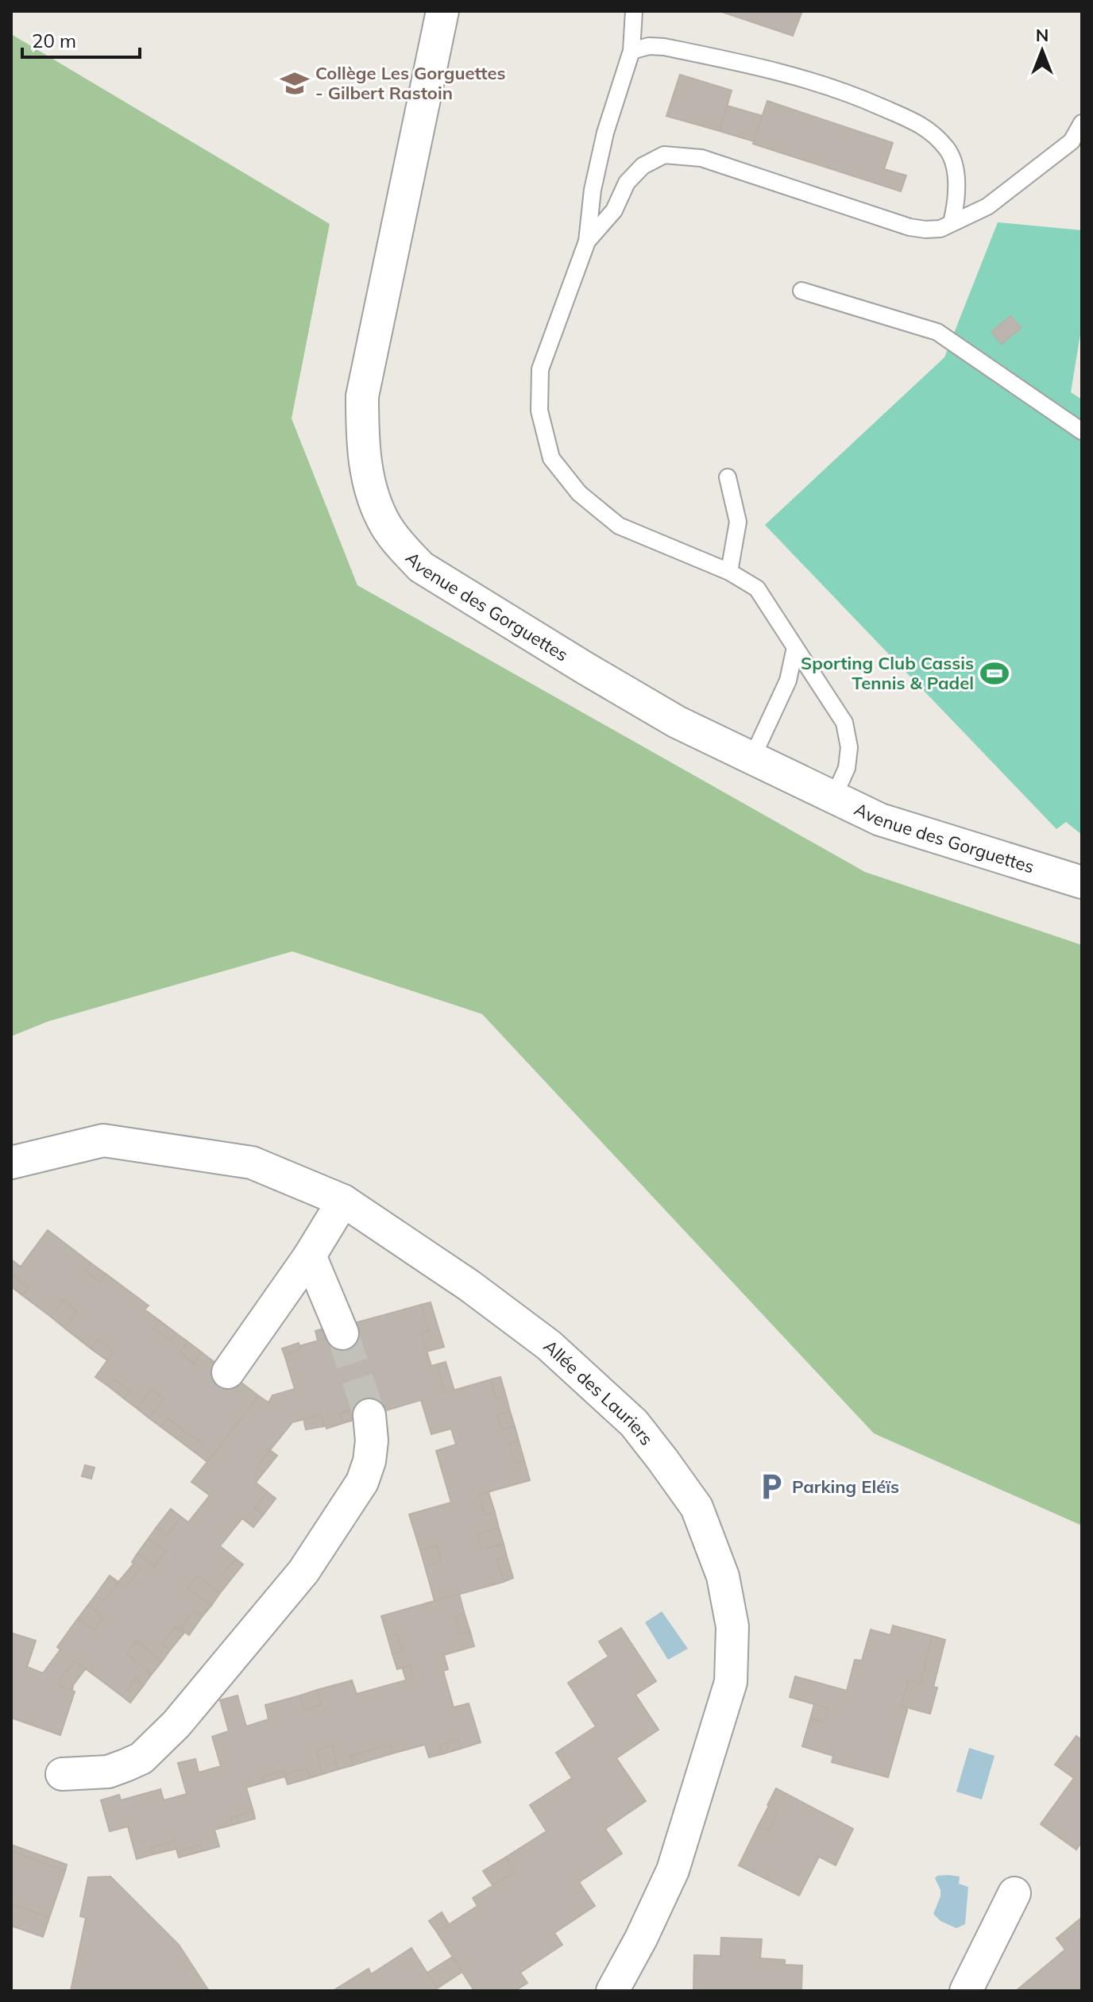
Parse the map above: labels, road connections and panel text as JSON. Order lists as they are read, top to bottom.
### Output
{
  "streets": {
    "street": ["Avenue des Gorguettes", "Allée des Lauriers"]
  },
  "places": {
    "school or university": ["Collège Les Gorguettes - Gilbert Rastoin"],
    "sports": ["Sporting Club Cassis Tennis & Padel"],
    "parking": ["Parking Eléïs"]
  },
  "scale_bar": "20 m",
  "north": "top"
}
